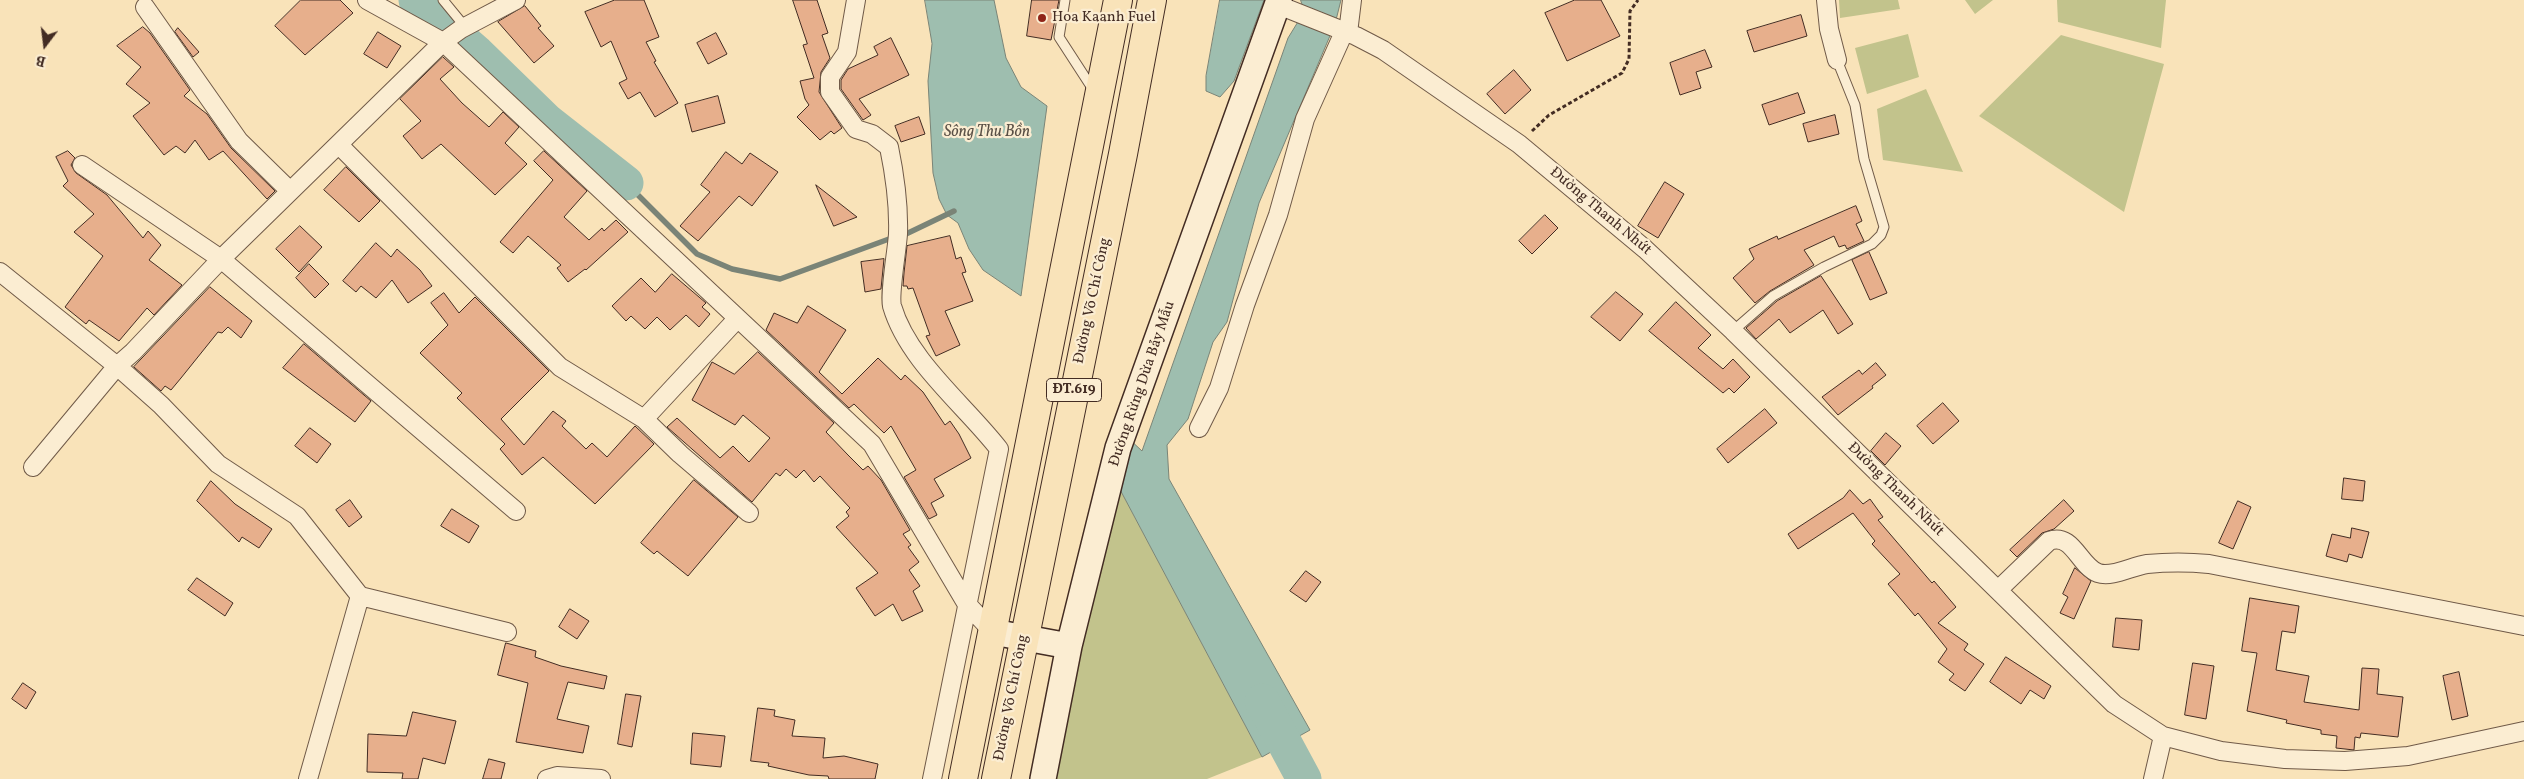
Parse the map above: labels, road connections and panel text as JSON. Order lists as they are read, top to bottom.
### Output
{
  "streets": {
    "main road": ["Đường Võ Chí Công", "ĐT.619"],
    "street": ["Đường Thanh Nhứt", "Đường Rừng Dừa Bảy Mẫu"]
  },
  "crossings": [
    ["Đường Thanh Nhứt", "Đường Rừng Dừa Bảy Mẫu"]
  ],
  "water": ["Sông Thu Bồn"],
  "places": ["Hoa Kaanh Fuel"],
  "north": "bottom"
}
